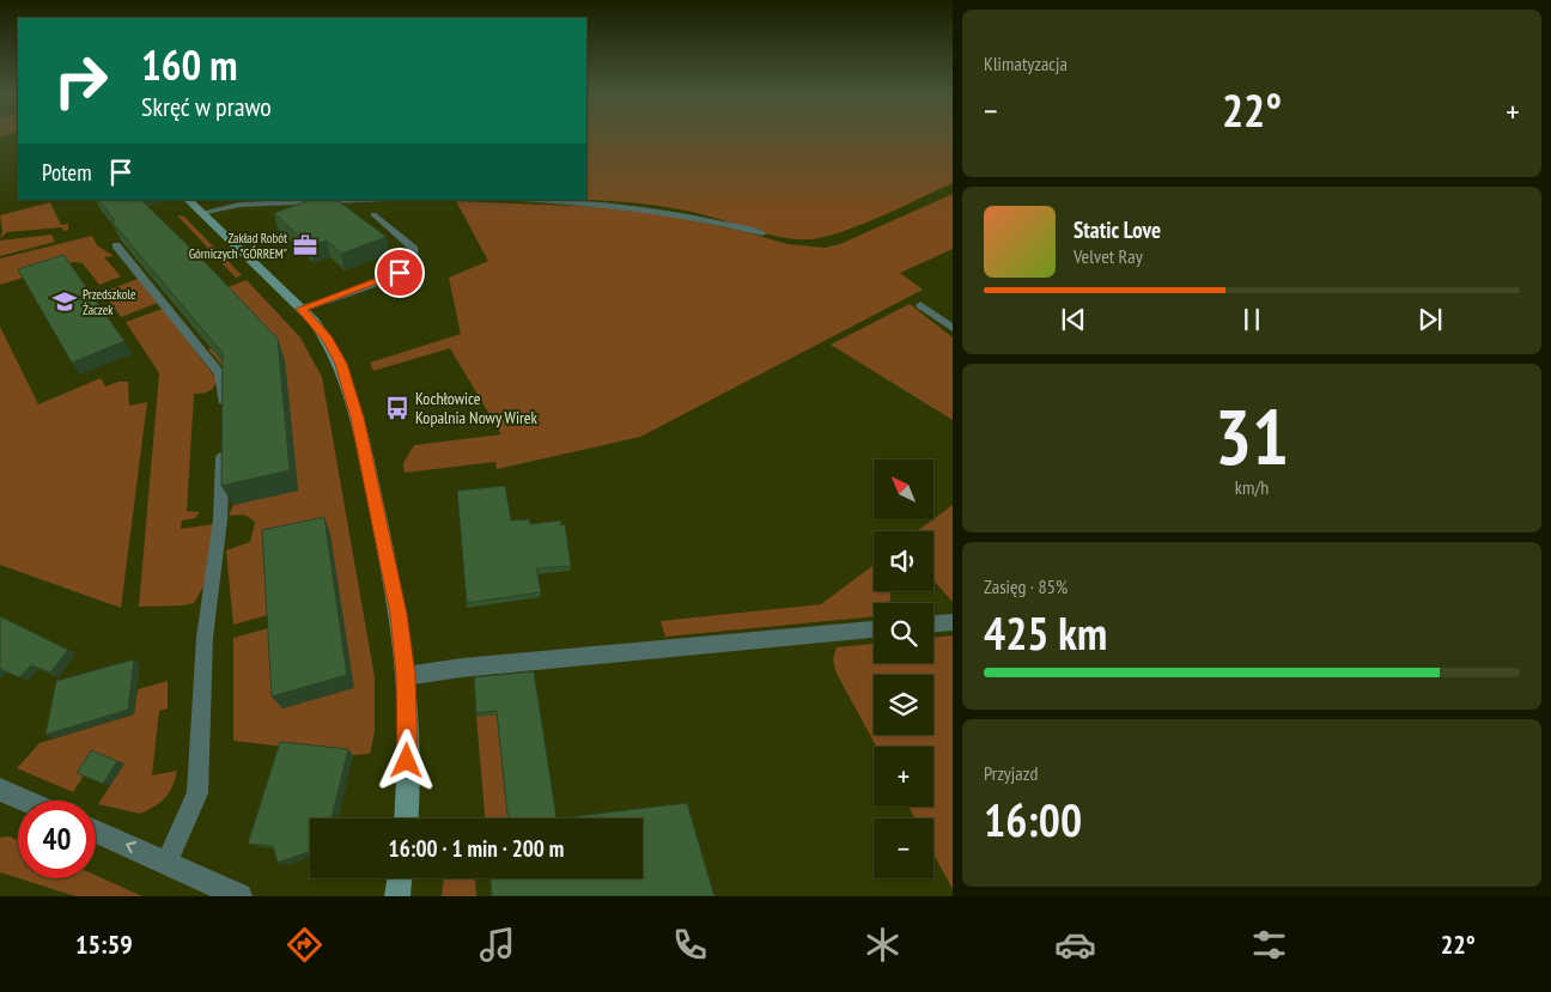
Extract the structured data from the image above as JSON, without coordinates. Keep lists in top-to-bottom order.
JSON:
{
  "places": {
    "office": ["Zakład Robót Górniczych \"GÓRREM\""],
    "school or university": ["Przedszkole Żaczek"],
    "bus stop": ["Kochłowice Kopalnia Nowy Wirek"]
  },
  "north": "top left",
  "page": {
    "tile": [
      "Klimatyzacja",
      ["31", "km/h"],
      ["Zasięg · 85%", "425 km"],
      ["Przyjazd", "16:00"]
    ],
    "turn": ["160 m", "Skręć w prawo"],
    "heat": ["−", "22°", "+"],
    "then": "Potem",
    "song": ["Static Love", "Velvet Ray"],
    "map_buttons": ["+", "−"],
    "limit": "40",
    "trip": "16:00 · 1 min · 200 m",
    "tabs": ["15:59", "22°"]
  }
}
